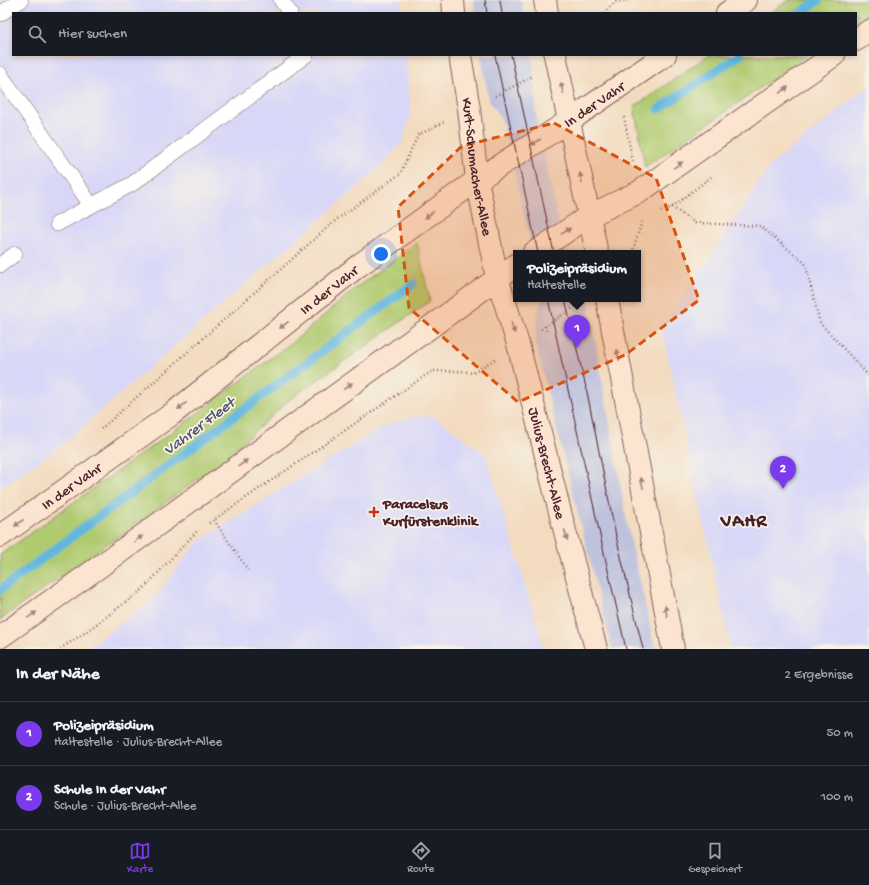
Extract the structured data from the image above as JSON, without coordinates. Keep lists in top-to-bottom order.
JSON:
{
  "streets": {
    "main road": ["In der Vahr", "Kurt-Schumacher-Allee", "Julius-Brecht-Allee"]
  },
  "crossings": [
    ["In der Vahr", "Kurt-Schumacher-Allee"],
    ["Kurt-Schumacher-Allee", "Julius-Brecht-Allee"]
  ],
  "districts": ["VAHR"],
  "water": ["Vahrer Fleet"],
  "places": {
    "health": ["Paracelsus Kurfürstenklinik"]
  },
  "page": {
    "search": "Hier suchen",
    "popup": ["Polizeipräsidium", "Haltestelle"],
    "pins": ["1", "2"],
    "heading": ["In der Nähe", "2 Ergebnisse"],
    "list": [
      {
        "mark": "1",
        "name": "Polizeipräsidium",
        "note": "Haltestelle · Julius-Brecht-Allee",
        "value": "50 m"
      },
      {
        "mark": "2",
        "name": "Schule In der Vahr",
        "note": "Schule · Julius-Brecht-Allee",
        "value": "100 m"
      }
    ],
    "nav": ["Karte", "Route", "Gespeichert"]
  }
}
